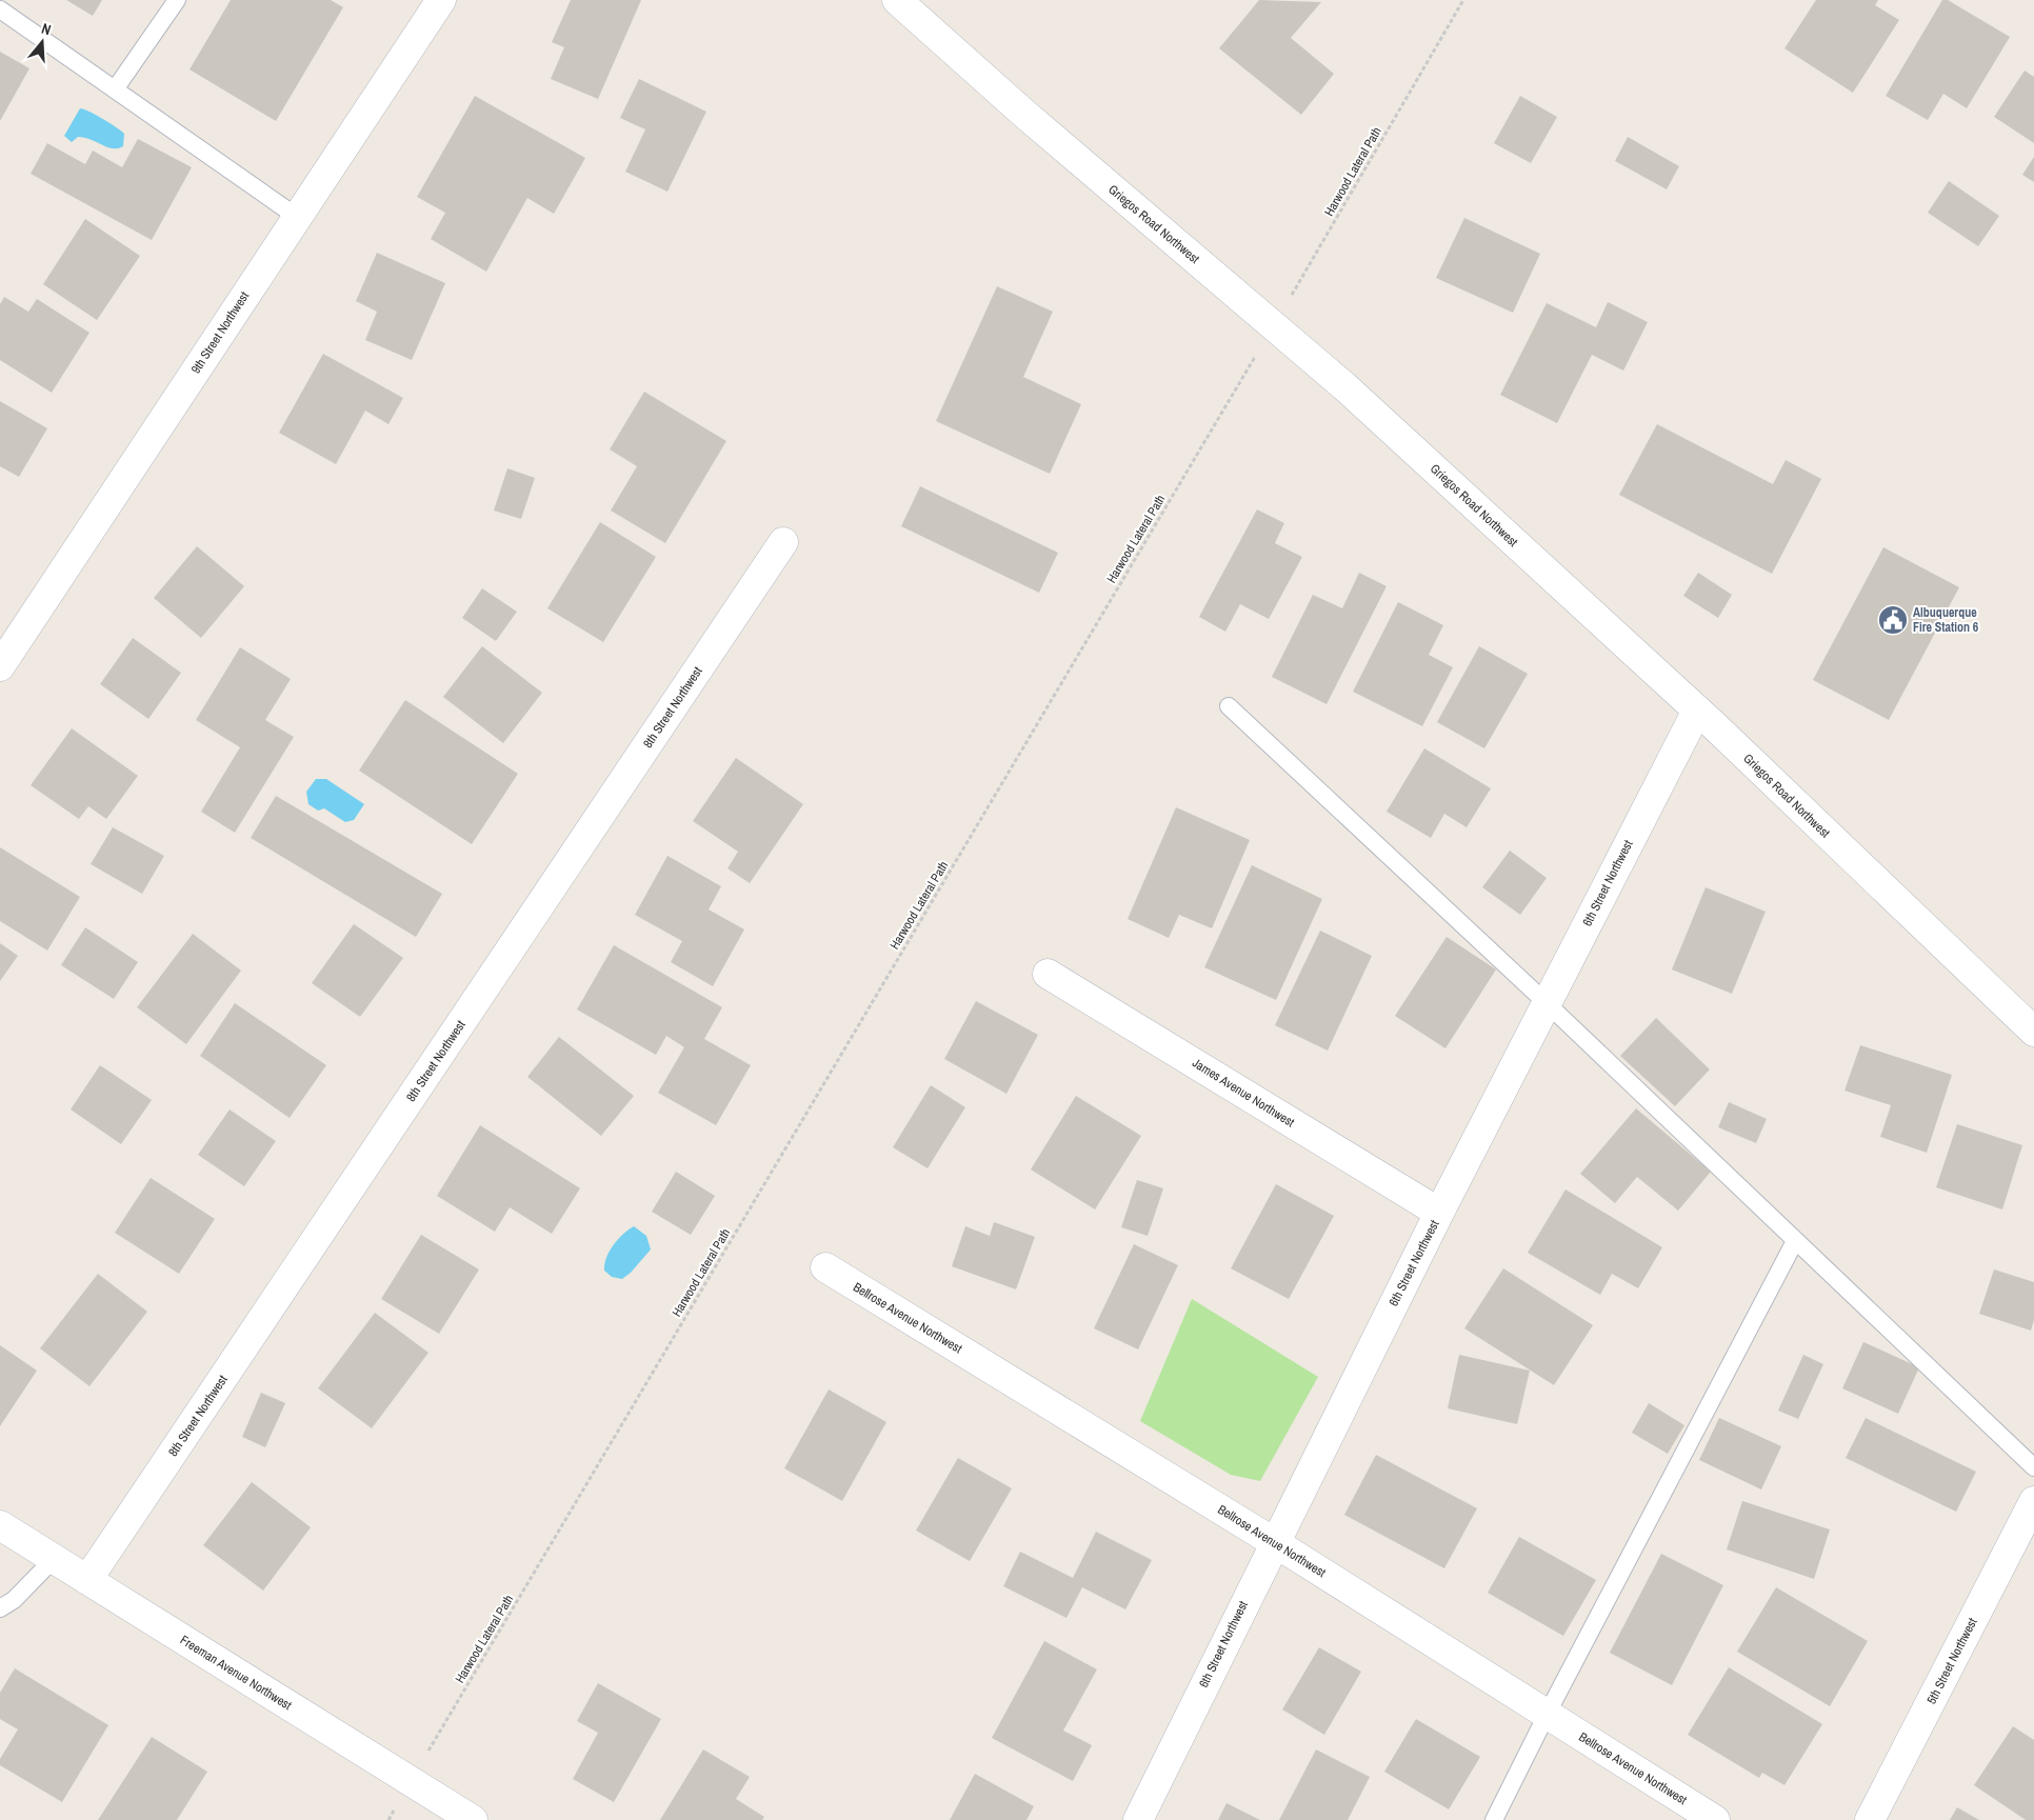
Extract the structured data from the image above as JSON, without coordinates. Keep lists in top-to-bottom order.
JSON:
{
  "streets": {
    "street": [
      "Griegos Road Northwest",
      "9th Street Northwest",
      "8th Street Northwest",
      "6th Street Northwest",
      "James Avenue Northwest",
      "Bellrose Avenue Northwest",
      "5th Street Northwest",
      "Freeman Avenue Northwest"
    ],
    "path": ["Harwood Lateral Path"]
  },
  "crossings": [
    ["Harwood Lateral Path", "Griegos Road Northwest"],
    ["Harwood Lateral Path", "Freeman Avenue Northwest"],
    ["Griegos Road Northwest", "6th Street Northwest"],
    ["8th Street Northwest", "Freeman Avenue Northwest"],
    ["6th Street Northwest", "James Avenue Northwest"],
    ["6th Street Northwest", "Bellrose Avenue Northwest"]
  ],
  "places": {
    "public building": ["Albuquerque Fire Station 6"]
  },
  "north": "top"
}
